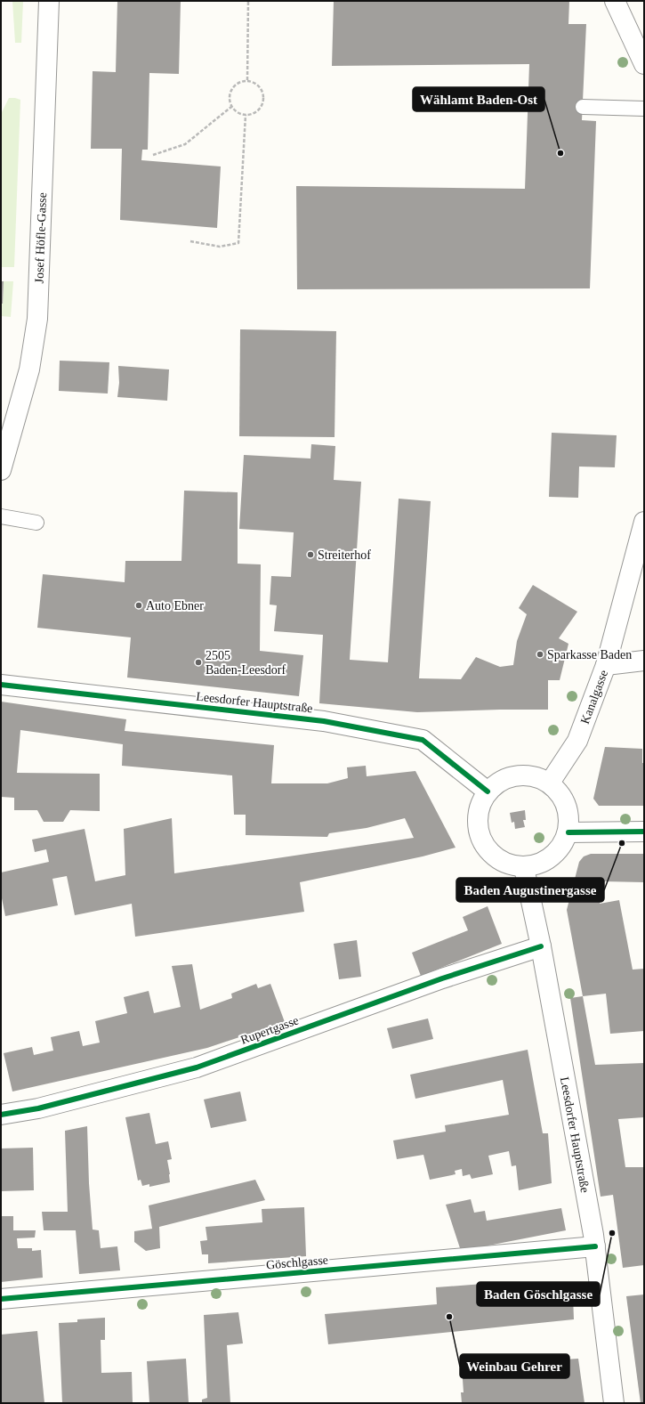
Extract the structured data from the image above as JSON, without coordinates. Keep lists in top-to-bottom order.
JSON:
{
  "streets": {
    "street": [
      "Josef Höfle-Gasse",
      "Kanalgasse",
      "Leesdorfer Hauptstraße",
      "Rupertgasse",
      "Göschlgasse"
    ]
  },
  "crossings": [
    ["Kanalgasse", "Leesdorfer Hauptstraße"],
    ["Leesdorfer Hauptstraße", "Rupertgasse"],
    ["Leesdorfer Hauptstraße", "Göschlgasse"]
  ],
  "places": [
    "Wählamt Baden-Ost",
    "Streiterhof",
    "Auto Ebner",
    "Sparkasse Baden",
    "2505 Baden-Leesdorf",
    "Baden Augustinergasse",
    "Baden Göschlgasse",
    "Weinbau Gehrer"
  ]
}
